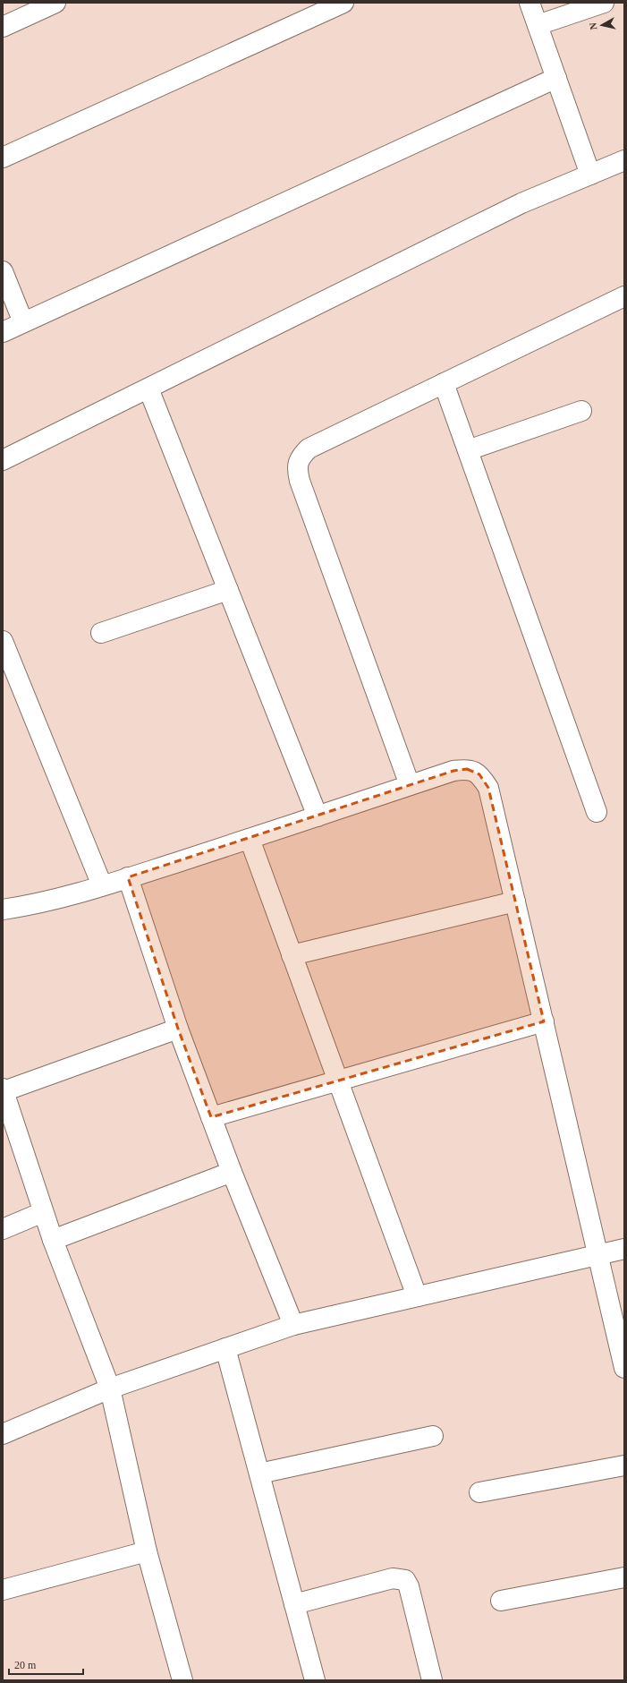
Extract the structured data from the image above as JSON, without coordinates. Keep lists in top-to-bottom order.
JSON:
{
  "scale_bar": "20 m",
  "north": "left"
}
